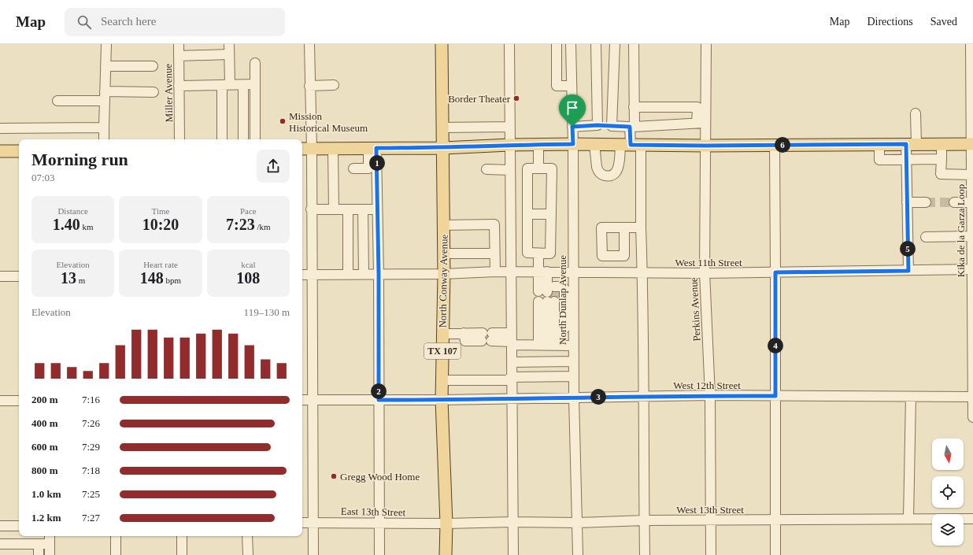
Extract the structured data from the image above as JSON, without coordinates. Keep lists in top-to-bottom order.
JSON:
{
  "streets": {
    "main road": ["North Conway Avenue", "TX 107"],
    "street": [
      "Miller Avenue",
      "Kika de la Garza Loop",
      "West 11th Street",
      "North Dunlap Avenue",
      "Perkins Avenue",
      "West 12th Street",
      "West 13th Street",
      "East 13th Street"
    ]
  },
  "crossings": [
    ["Kika de la Garza Loop", "West 11th Street"],
    ["Kika de la Garza Loop", "West 12th Street"],
    ["West 11th Street", "North Conway Avenue"],
    ["West 11th Street", "North Dunlap Avenue"],
    ["West 11th Street", "Perkins Avenue"],
    ["North Conway Avenue", "West 12th Street"],
    ["North Conway Avenue", "West 13th Street"],
    ["North Conway Avenue", "East 13th Street"],
    ["North Dunlap Avenue", "West 12th Street"],
    ["North Dunlap Avenue", "West 13th Street"],
    ["Perkins Avenue", "West 12th Street"],
    ["Perkins Avenue", "West 13th Street"],
    ["West 13th Street", "East 13th Street"]
  ],
  "places": ["Border Theater", "Mission Historical Museum", "Gregg Wood Home"],
  "north": "bottom",
  "page": {
    "header": "Map",
    "search": "Search here",
    "nav": ["Map", "Directions", "Saved"],
    "pins": [
      "6",
      "1",
      "5",
      "4",
      "2",
      "3"
    ],
    "heading": ["Morning run", "07:03"],
    "stats": [
      ["Distance", "1.40 km"],
      ["Time", "10:20"],
      ["Pace", "7:23 /km"],
      ["Elevation", "13 m"],
      ["Heart rate", "148 bpm"],
      ["kcal", "108"]
    ],
    "chart": ["Elevation", "119–130 m"],
    "list": [
      {
        "name": "200 m",
        "note": "7:16"
      },
      {
        "name": "400 m",
        "note": "7:26"
      },
      {
        "name": "600 m",
        "note": "7:29"
      },
      {
        "name": "800 m",
        "note": "7:18"
      },
      {
        "name": "1.0 km",
        "note": "7:25"
      },
      {
        "name": "1.2 km",
        "note": "7:27"
      }
    ]
  }
}
